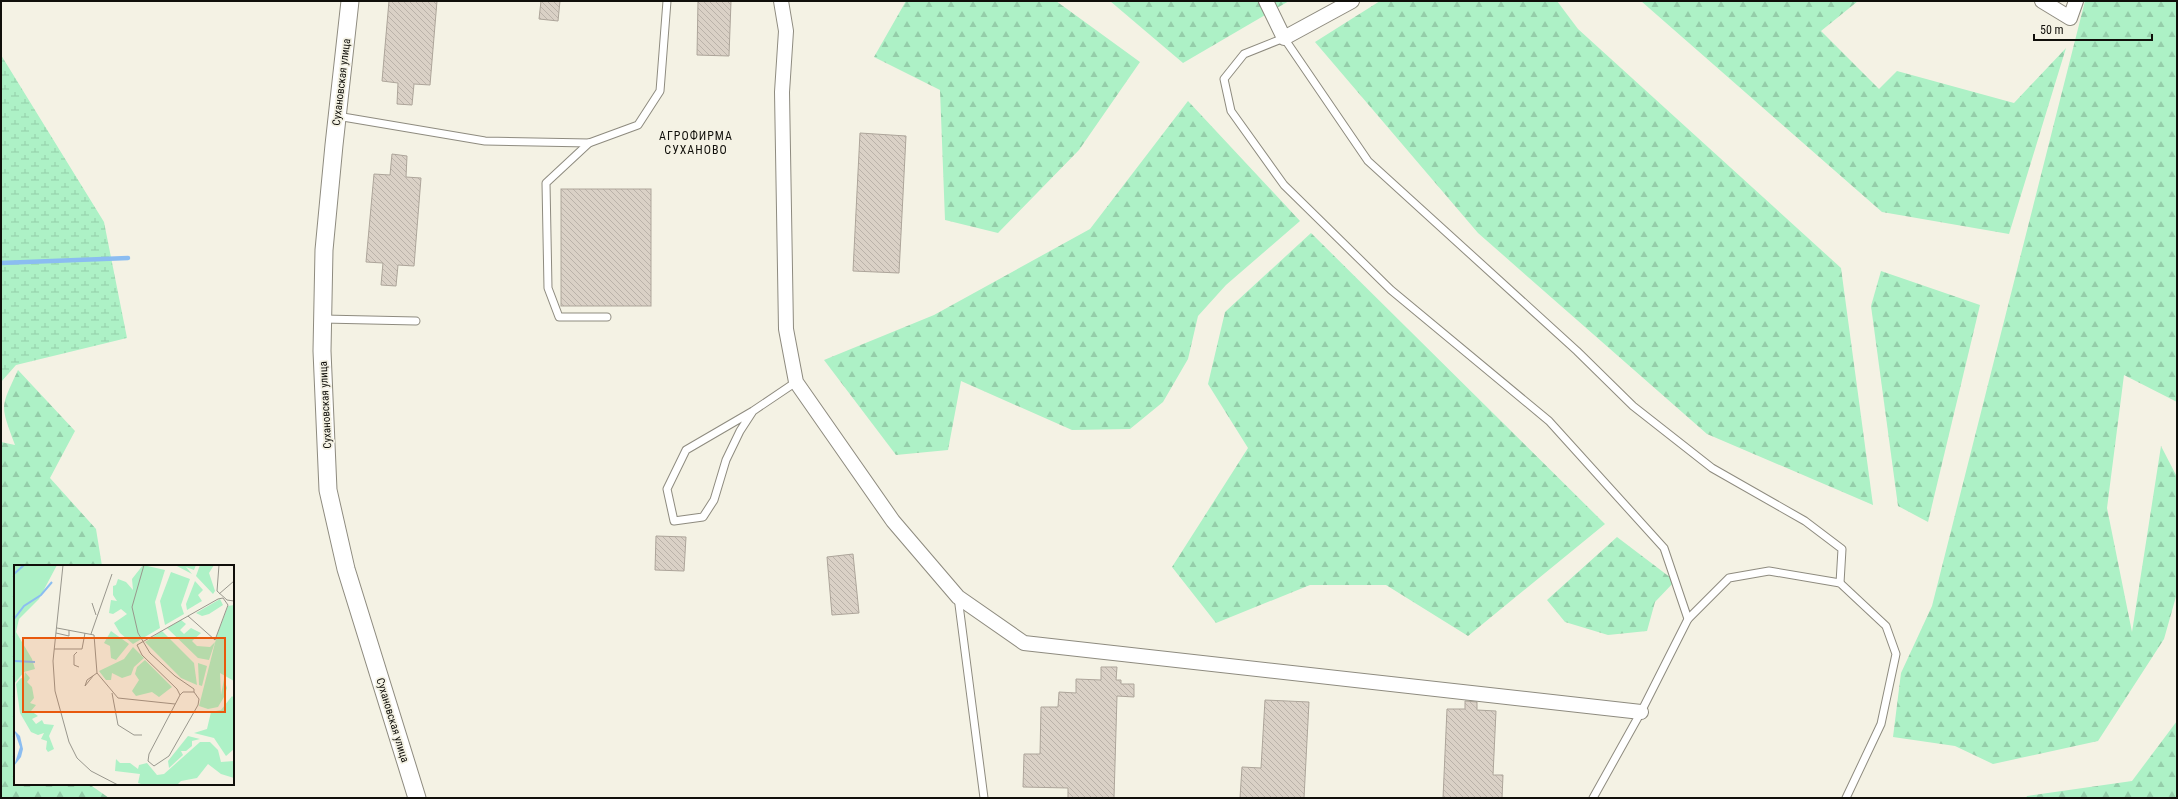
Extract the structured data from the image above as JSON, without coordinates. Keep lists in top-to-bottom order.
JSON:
{
  "streets": {
    "street": ["Сухановская улица"]
  },
  "districts": ["АГРОФИРМА СУХАНОВО"],
  "scale_bar": "50 m"
}
